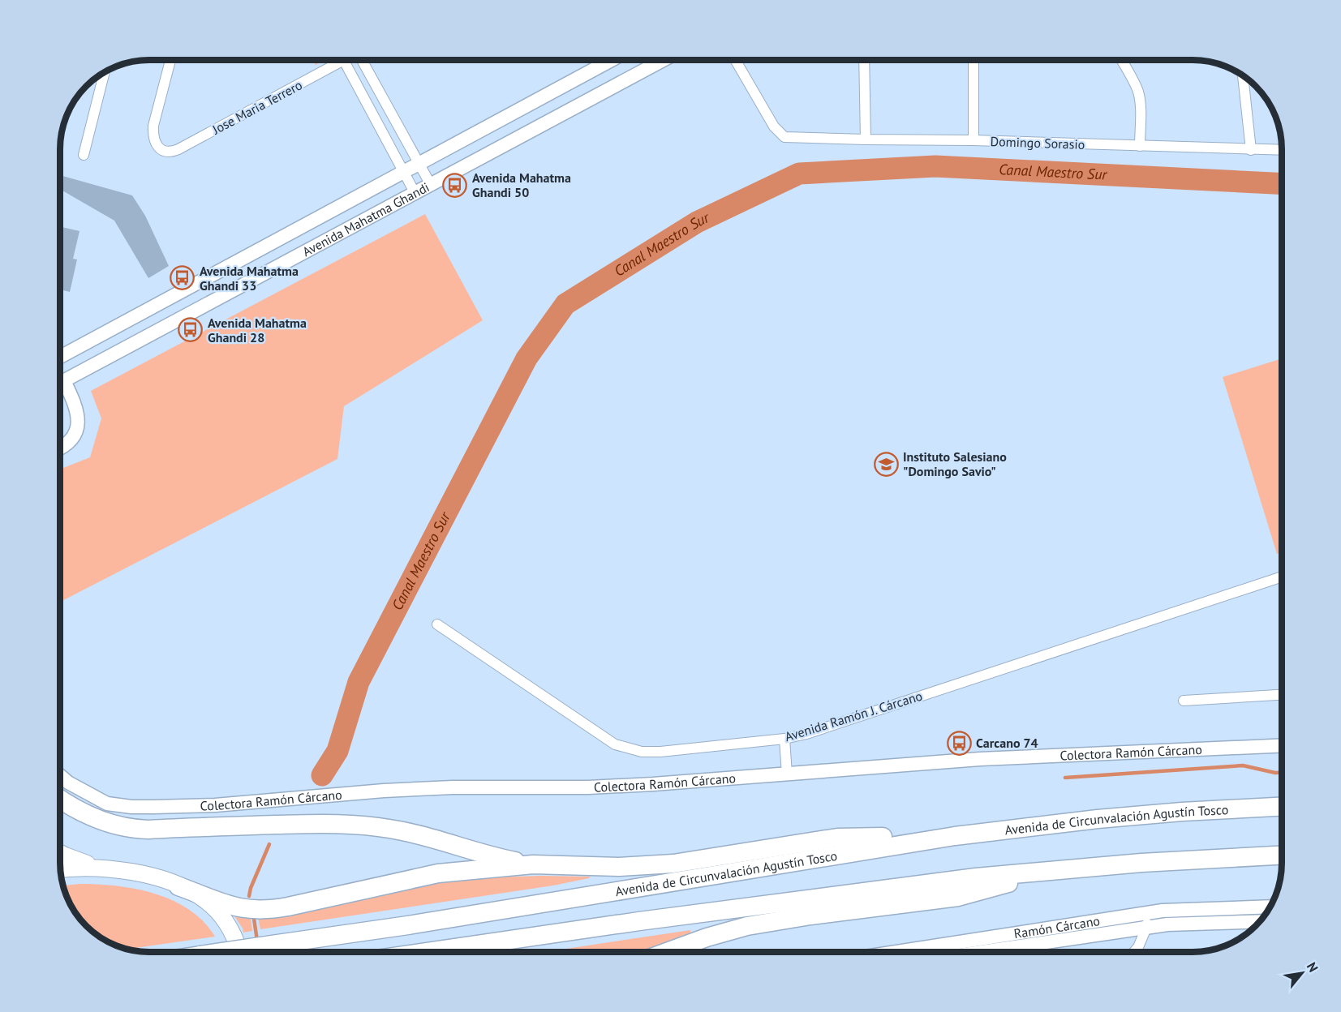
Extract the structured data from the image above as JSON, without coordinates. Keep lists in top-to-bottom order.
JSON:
{
  "streets": {
    "highway": ["Avenida de Circunvalación Agustín Tosco"],
    "main road": ["Avenida Mahatma Ghandi", "Colectora Ramón Cárcano", "Ramón Cárcano"],
    "street": ["Jose Maria Terrero", "Domingo Sorasio", "Avenida Ramón J. Cárcano"]
  },
  "water": ["Canal Maestro Sur"],
  "places": {
    "bus stop": [
      "Avenida Mahatma Ghandi 50",
      "Avenida Mahatma Ghandi 33",
      "Avenida Mahatma Ghandi 28",
      "Carcano 74"
    ],
    "school or university": ["Instituto Salesiano \"Domingo Savio\""]
  },
  "north": "top right"
}
